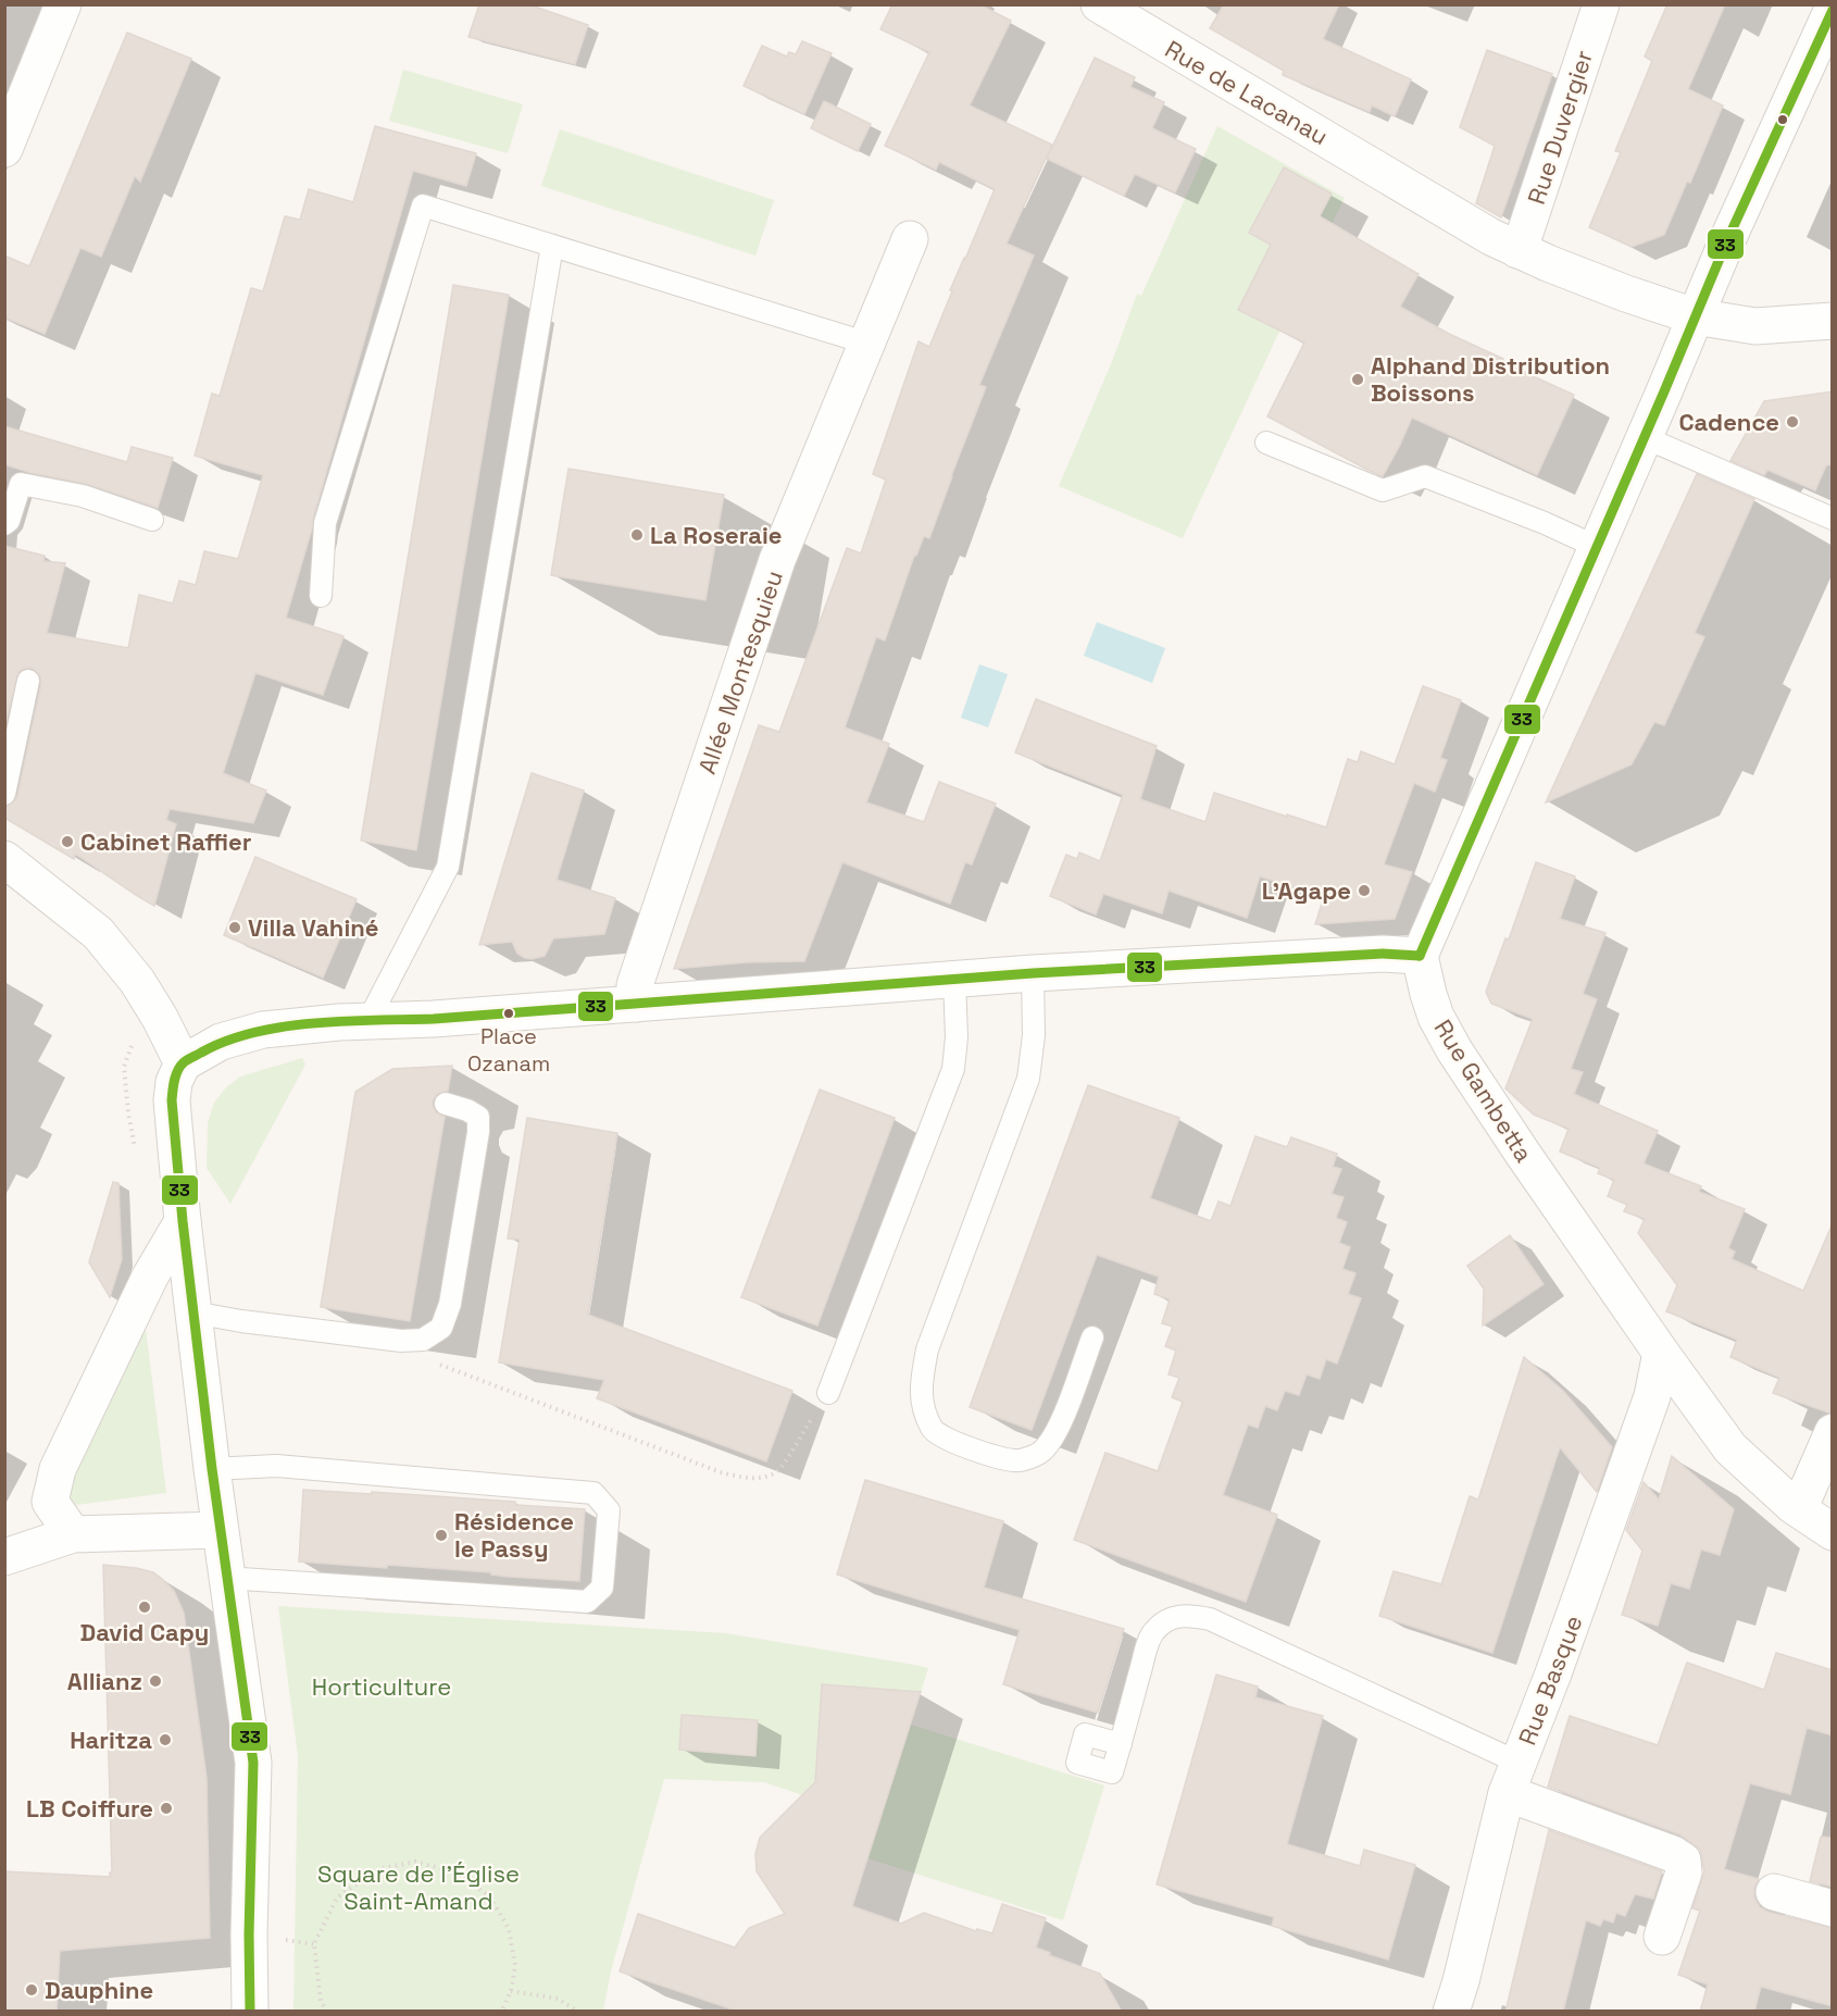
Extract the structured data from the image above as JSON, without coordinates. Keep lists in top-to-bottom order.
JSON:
{
  "streets": {
    "street": [
      "Rue de Lacanau",
      "Rue Duvergier",
      "Allée Montesquieu",
      "Rue Gambetta",
      "Rue Basque"
    ]
  },
  "crossings": [
    ["Rue de Lacanau", "Rue Duvergier"],
    ["Rue Gambetta", "Rue Basque"]
  ],
  "parks": ["Horticulture", "Square de l'Église Saint-Amand"],
  "places": [
    "Alphand Distribution Boissons",
    "Cadence",
    "La Roseraie",
    "Cabinet Raffier",
    "L'Agape",
    "Villa Vahiné",
    "Place Ozanam",
    "Résidence le Passy",
    "David Capy",
    "Allianz",
    "Haritza",
    "LB Coiffure",
    "Dauphine"
  ],
  "lines": ["transit line 33"]
}
